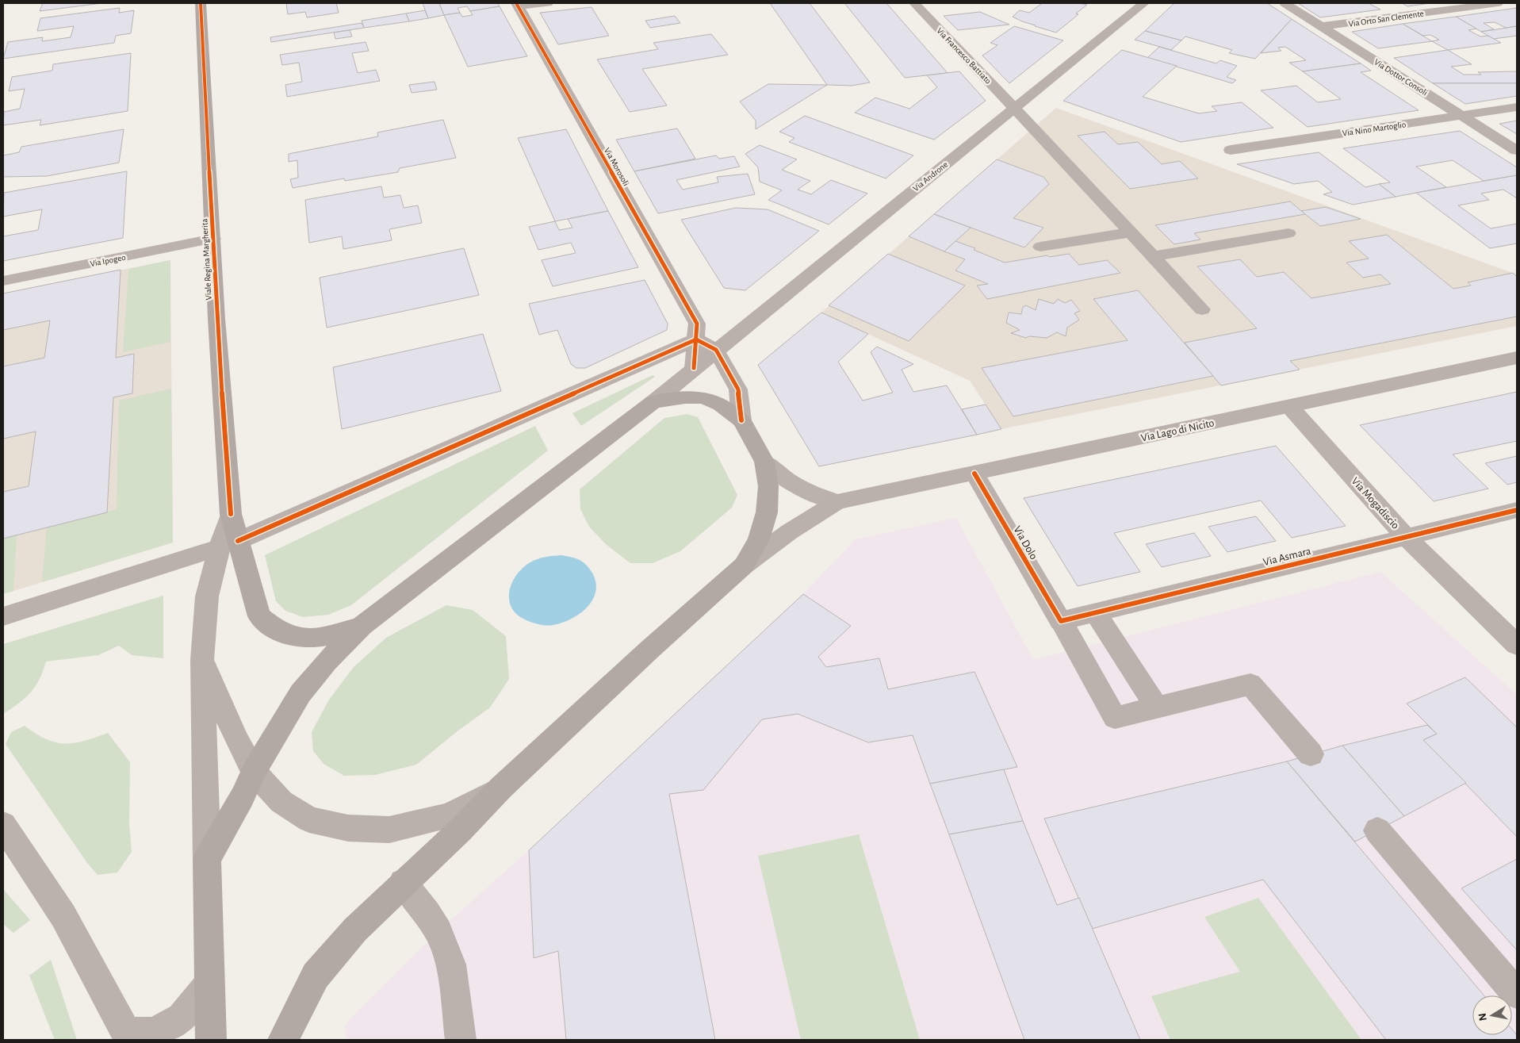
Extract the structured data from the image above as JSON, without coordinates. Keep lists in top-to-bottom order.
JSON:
{
  "streets": {
    "main road": ["Via Androne", "Viale Regina Margherita", "Via Lago di Nicito"],
    "street": [
      "Via Orto San Clemente",
      "Via Francesco Battiato",
      "Via Dottor Consoli",
      "Via Nino Martoglio",
      "Via Morosoli",
      "Via Ipogeo",
      "Via Mogadiscio",
      "Via Dolo",
      "Via Asmara"
    ]
  },
  "crossings": [
    ["Via Orto San Clemente", "Via Dottor Consoli"],
    ["Via Francesco Battiato", "Via Androne"],
    ["Via Dottor Consoli", "Via Nino Martoglio"],
    ["Via Morosoli", "Via Androne"],
    ["Viale Regina Margherita", "Via Ipogeo"],
    ["Via Lago di Nicito", "Via Mogadiscio"],
    ["Via Lago di Nicito", "Via Dolo"],
    ["Via Mogadiscio", "Via Asmara"],
    ["Via Dolo", "Via Asmara"]
  ],
  "north": "left"
}
